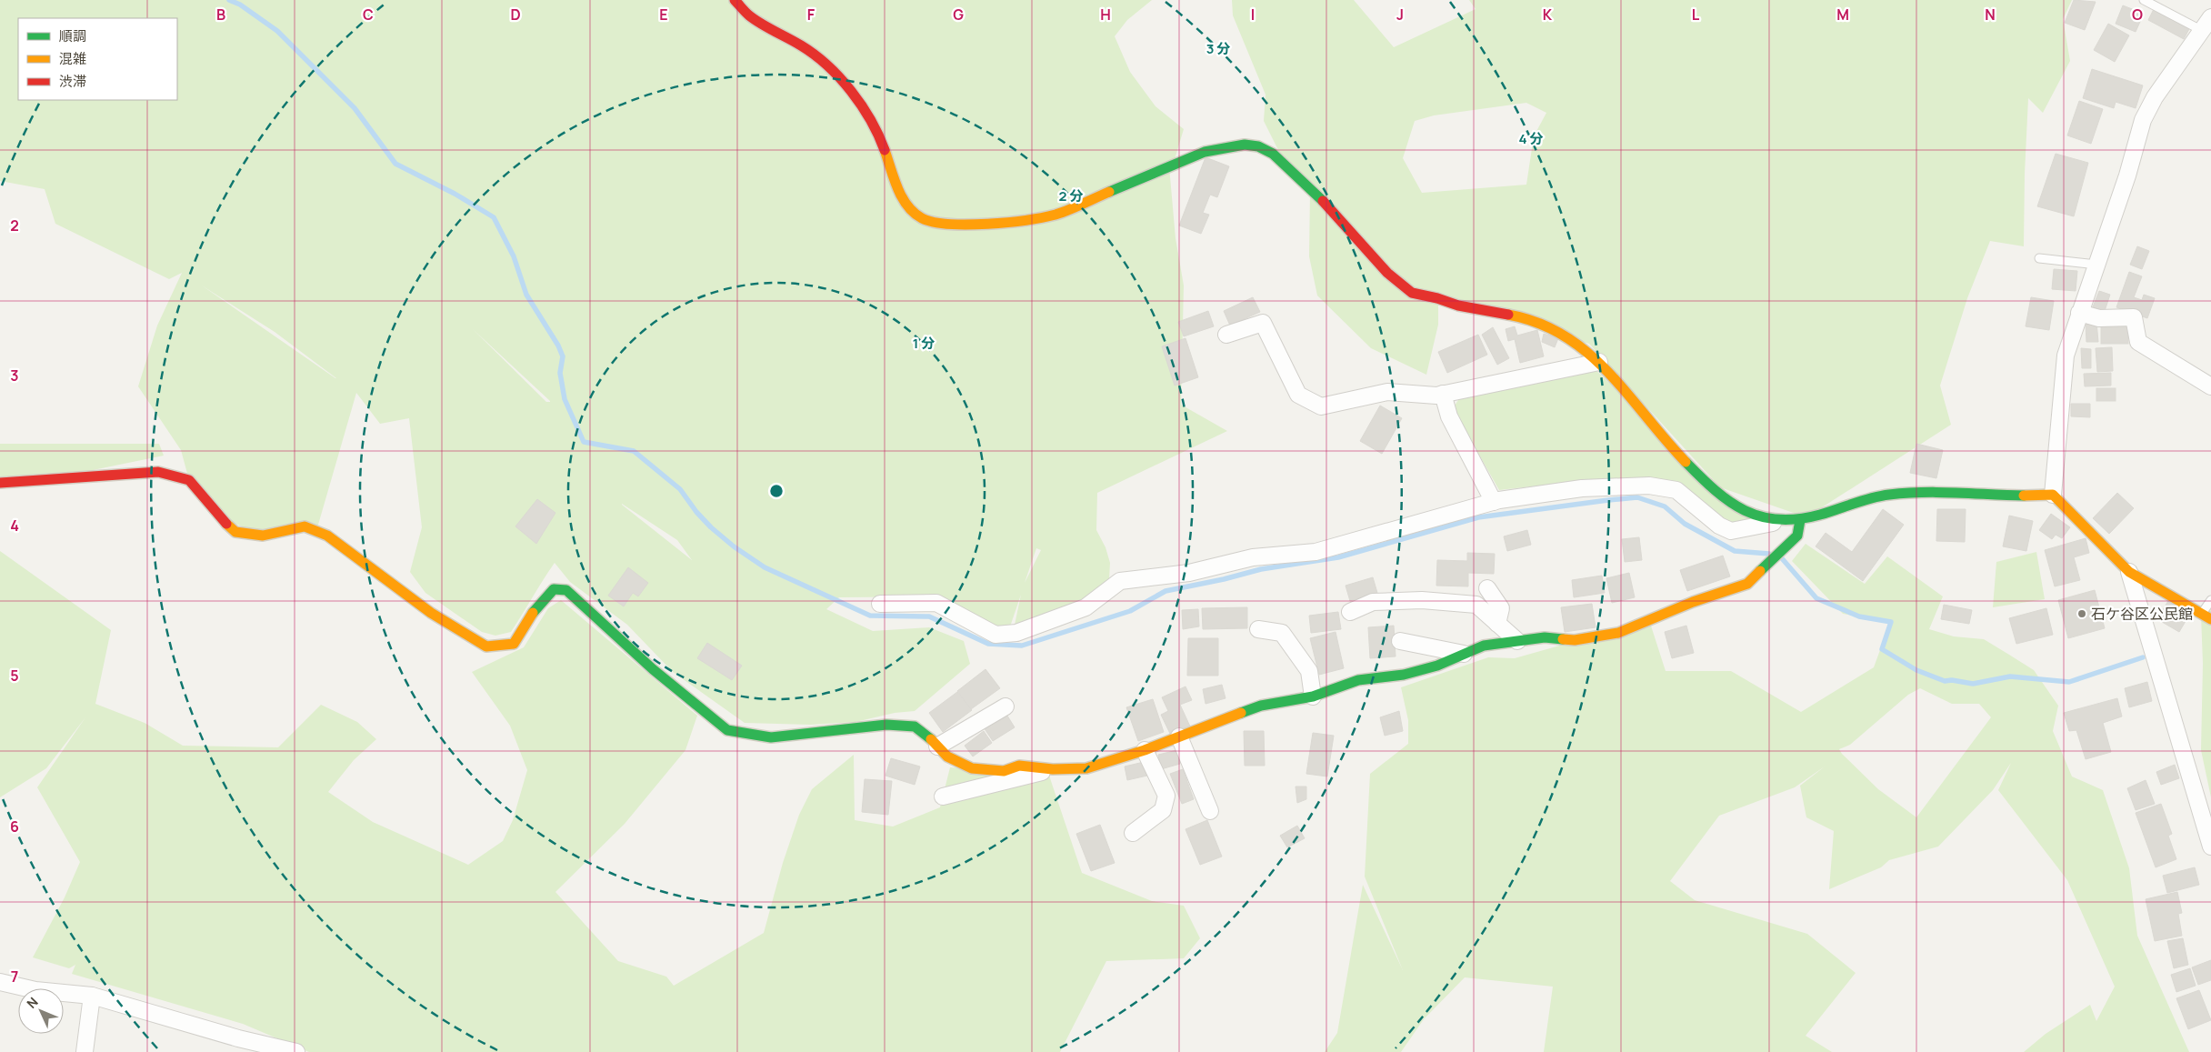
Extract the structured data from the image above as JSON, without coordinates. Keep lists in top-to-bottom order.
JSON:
{
  "places": ["石ケ谷区公民館"],
  "legend": ["順調", "混雑", "渋滞"],
  "north": "top left",
  "grid": {
    "columns": [
      "B",
      "C",
      "D",
      "E",
      "F",
      "G",
      "H",
      "I",
      "J",
      "K",
      "L",
      "M",
      "N",
      "O"
    ],
    "rows": [
      "2",
      "3",
      "4",
      "5",
      "6",
      "7"
    ]
  },
  "rings": [
    "3 分",
    "4 分",
    "2 分",
    "1 分"
  ]
}
